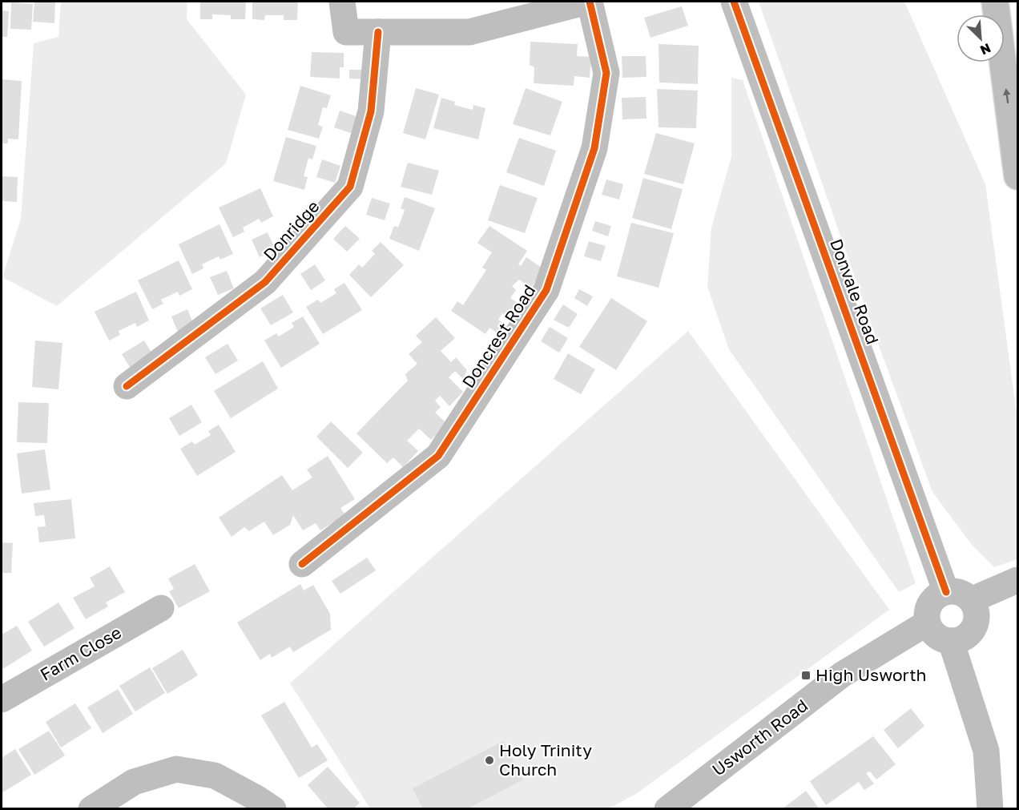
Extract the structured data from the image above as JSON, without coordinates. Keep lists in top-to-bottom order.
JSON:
{
  "streets": {
    "main road": [
      "Donridge",
      "Donvale Road",
      "Doncrest Road",
      "Farm Close",
      "Usworth Road"
    ]
  },
  "crossings": [
    ["Donvale Road", "Usworth Road"]
  ],
  "places": {
    "transit": ["High Usworth"],
    "other": ["Holy Trinity Church"]
  },
  "north": "bottom right"
}
